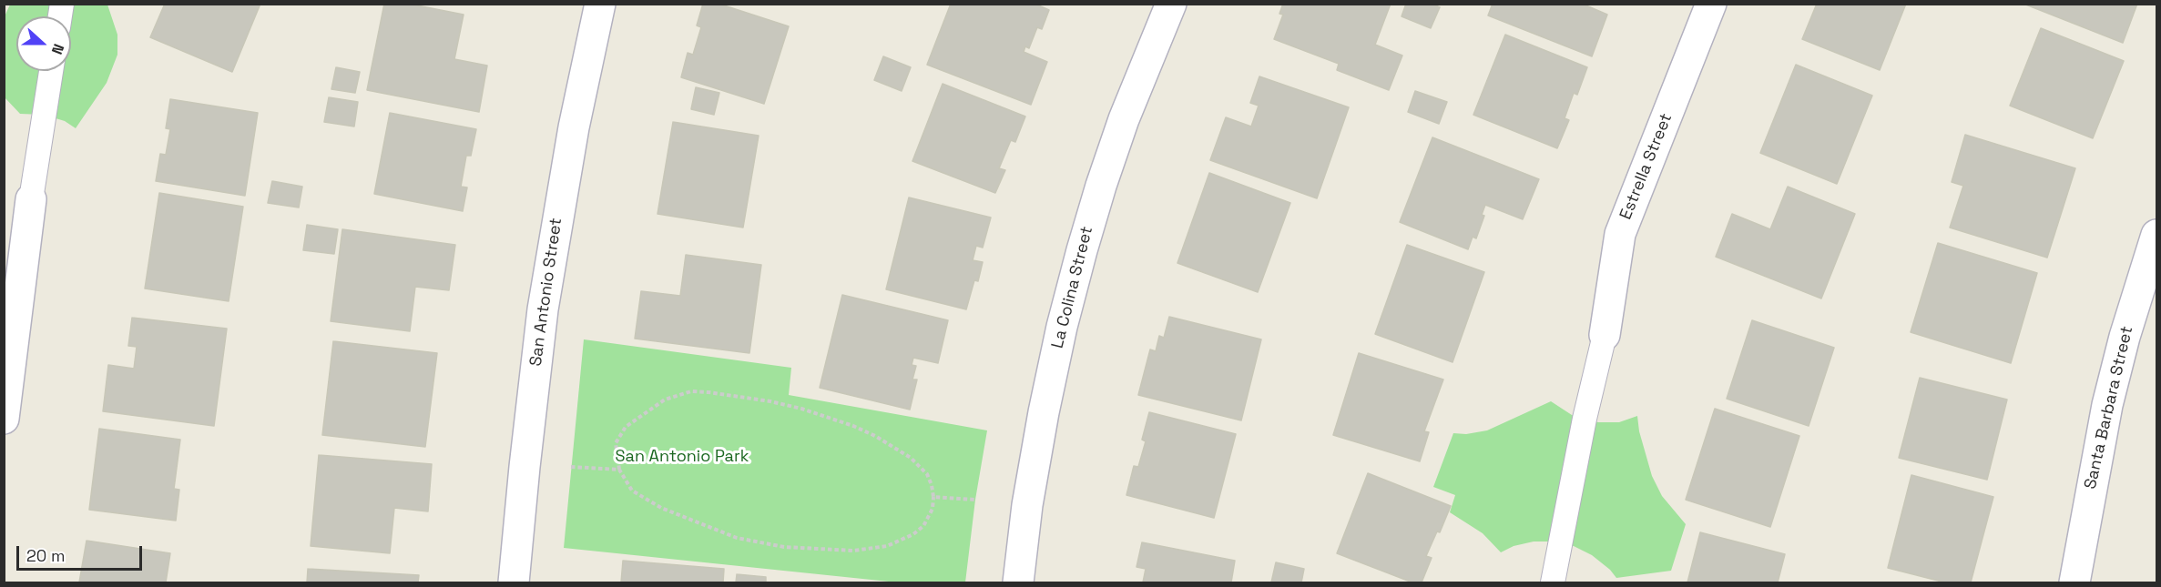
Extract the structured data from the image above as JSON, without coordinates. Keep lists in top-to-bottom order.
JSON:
{
  "streets": {
    "street": [
      "Estrella Street",
      "La Colina Street",
      "San Antonio Street",
      "Santa Barbara Street"
    ]
  },
  "parks": ["San Antonio Park"],
  "scale_bar": "20 m",
  "north": "right"
}
